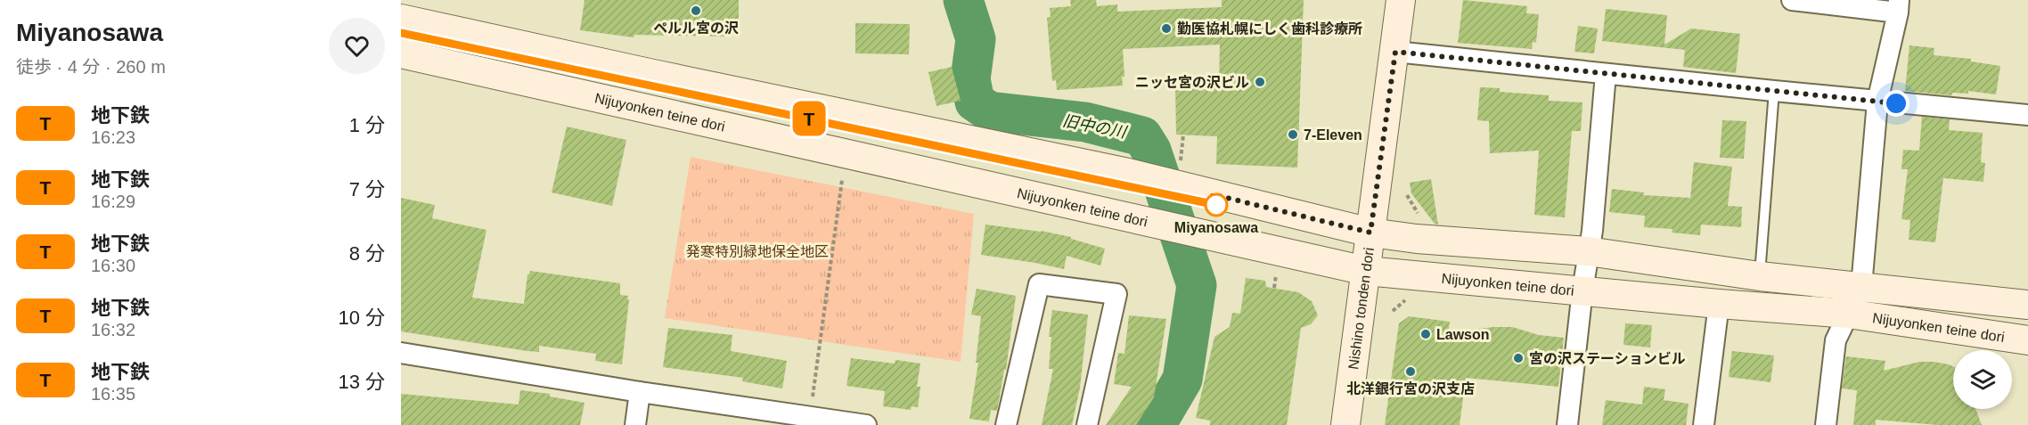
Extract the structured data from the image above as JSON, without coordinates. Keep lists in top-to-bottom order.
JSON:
{
  "streets": {
    "street": ["Nijuyonken teine dori", "Nishino tonden dori"]
  },
  "crossings": [
    ["Nijuyonken teine dori", "Nishino tonden dori"]
  ],
  "water": ["旧中の川"],
  "parks": ["発寒特別緑地保全地区"],
  "places": [
    "ペルル宮の沢",
    "勤医協札幌にしく歯科診療所",
    "ニッセ宮の沢ビル",
    "7-Eleven",
    "Miyanosawa",
    "Lawson",
    "宮の沢ステーションビル",
    "北洋銀行宮の沢支店"
  ],
  "lines": ["metro line T"],
  "page": {
    "heading": ["Miyanosawa", "徒歩 · 4 分 · 260 m"],
    "on_map": "T",
    "list": [
      {
        "mark": "T",
        "name": "地下鉄",
        "note": "16:23",
        "value": "1 分"
      },
      {
        "mark": "T",
        "name": "地下鉄",
        "note": "16:29",
        "value": "7 分"
      },
      {
        "mark": "T",
        "name": "地下鉄",
        "note": "16:30",
        "value": "8 分"
      },
      {
        "mark": "T",
        "name": "地下鉄",
        "note": "16:32",
        "value": "10 分"
      },
      {
        "mark": "T",
        "name": "地下鉄",
        "note": "16:35",
        "value": "13 分"
      }
    ]
  }
}
